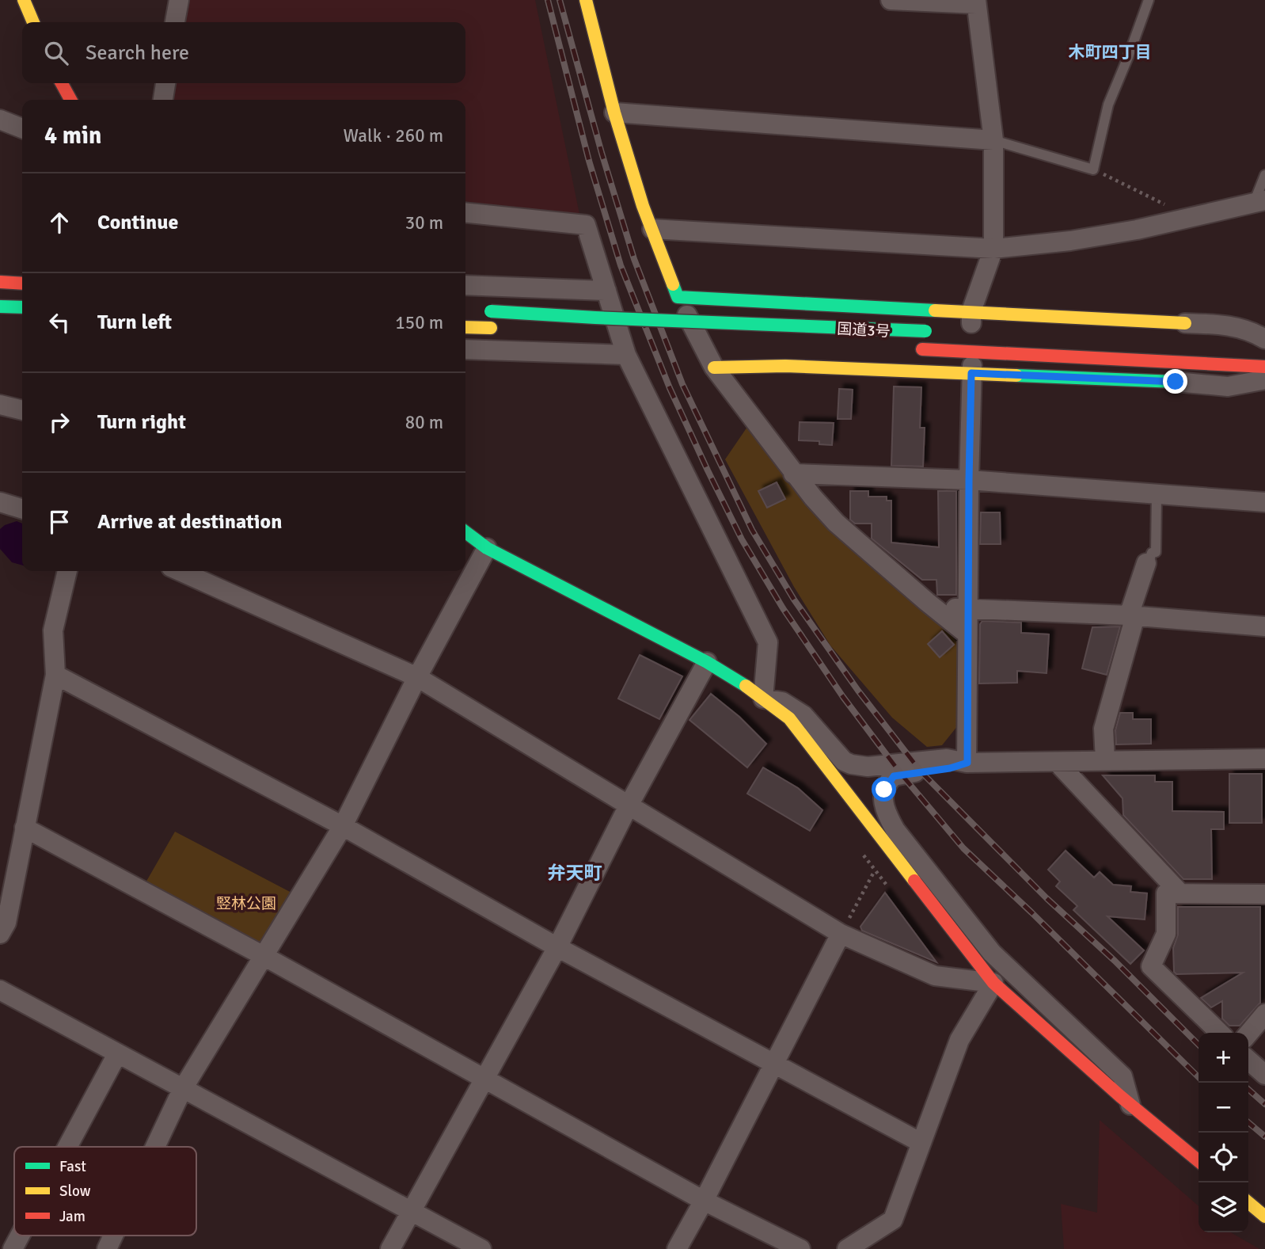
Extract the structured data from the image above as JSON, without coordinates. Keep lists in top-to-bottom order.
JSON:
{
  "streets": {
    "main road": ["国道3号"]
  },
  "districts": ["木町四丁目", "弁天町"],
  "parks": ["竪林公園"],
  "legend": ["Fast", "Slow", "Jam"],
  "page": {
    "search": "Search here",
    "heading": ["4 min", "Walk · 260 m"],
    "list": [
      ["Continue", "30 m"],
      ["Turn left", "150 m"],
      ["Turn right", "80 m"],
      "Arrive at destination"
    ],
    "map_buttons": ["+", "−"]
  }
}
